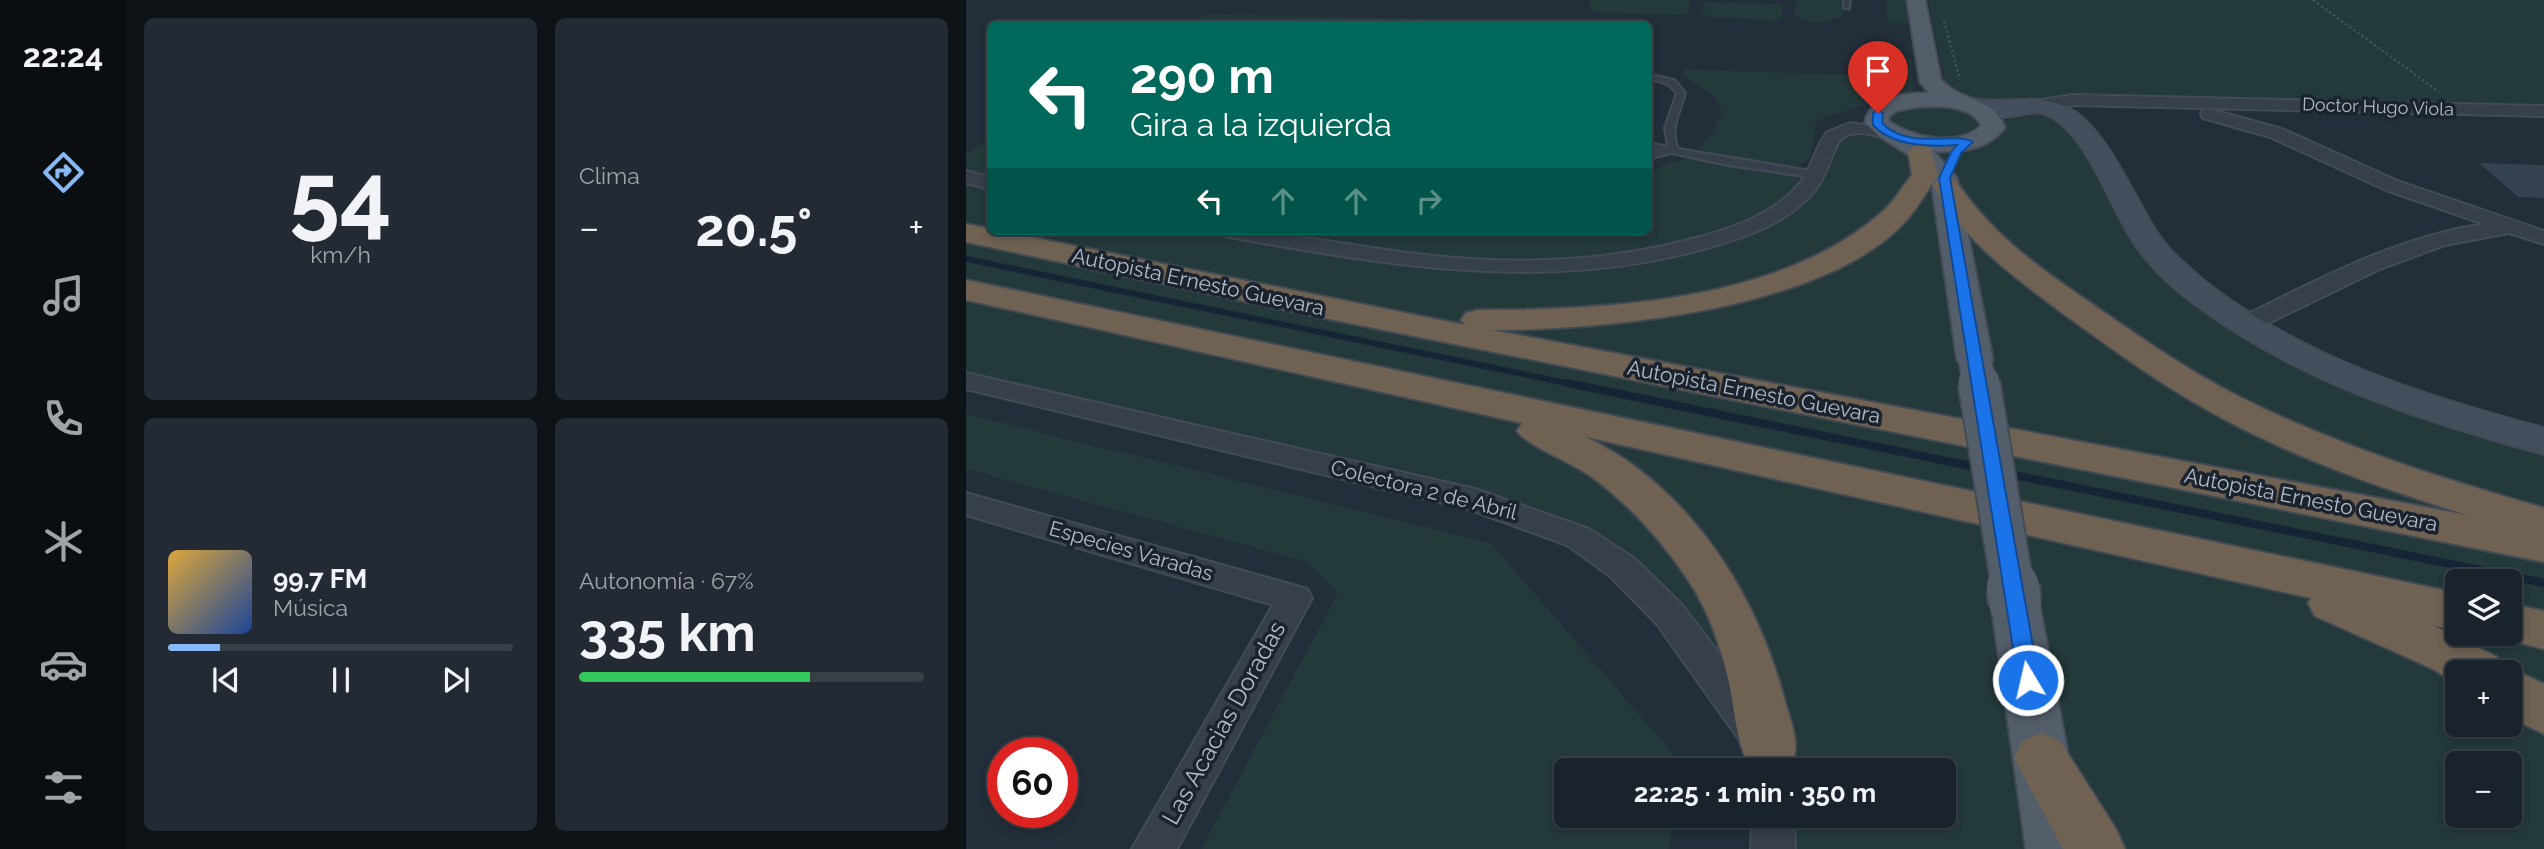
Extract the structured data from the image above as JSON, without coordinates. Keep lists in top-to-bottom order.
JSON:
{
  "streets": {
    "highway": ["Autopista Ernesto Guevara"],
    "main road": ["Doctor Hugo Viola"],
    "street": ["Colectora 2 de Abril", "Especies Varadas", "Las Acacias Doradas"]
  },
  "crossings": [
    ["Especies Varadas", "Las Acacias Doradas"]
  ],
  "page": {
    "tabs": "22:24",
    "tile": [
      ["54", "km/h"],
      "Clima",
      ["Autonomía · 67%", "335 km"]
    ],
    "turn": ["290 m", "Gira a la izquierda"],
    "heat": ["−", "20.5°", "+"],
    "song": ["99.7 FM", "Música"],
    "map_buttons": ["+", "−"],
    "limit": "60",
    "trip": "22:25 · 1 min · 350 m"
  }
}
